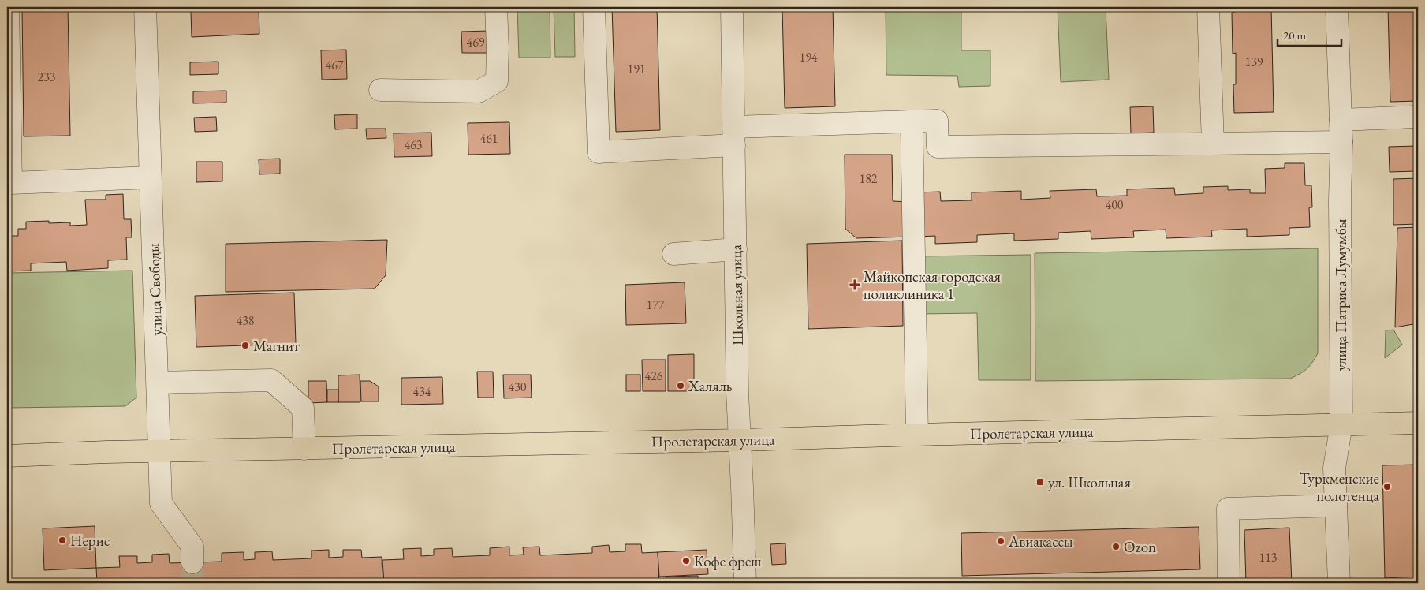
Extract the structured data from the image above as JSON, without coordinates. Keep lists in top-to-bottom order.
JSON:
{
  "streets": {
    "main road": ["Пролетарская улица"],
    "street": ["улица Свободы", "Школьная улица", "улица Патриса Лумумбы"]
  },
  "crossings": [
    ["улица Свободы", "Пролетарская улица"],
    ["Школьная улица", "Пролетарская улица"],
    ["улица Патриса Лумумбы", "Пролетарская улица"]
  ],
  "places": {
    "health": ["Майкопская городская поликлиника 1"],
    "other": [
      "Магнит",
      "Халяль",
      "Туркменские полотенца",
      "Нерис",
      "Авиакассы",
      "Ozon",
      "Кофе фреш"
    ],
    "transit": ["ул. Школьная"]
  },
  "house_numbers": [
    "469",
    "194",
    "139",
    "467",
    "191",
    "233",
    "461",
    "463",
    "182",
    "400",
    "177",
    "438",
    "426",
    "430",
    "434",
    "113"
  ],
  "scale_bar": "20 m"
}
